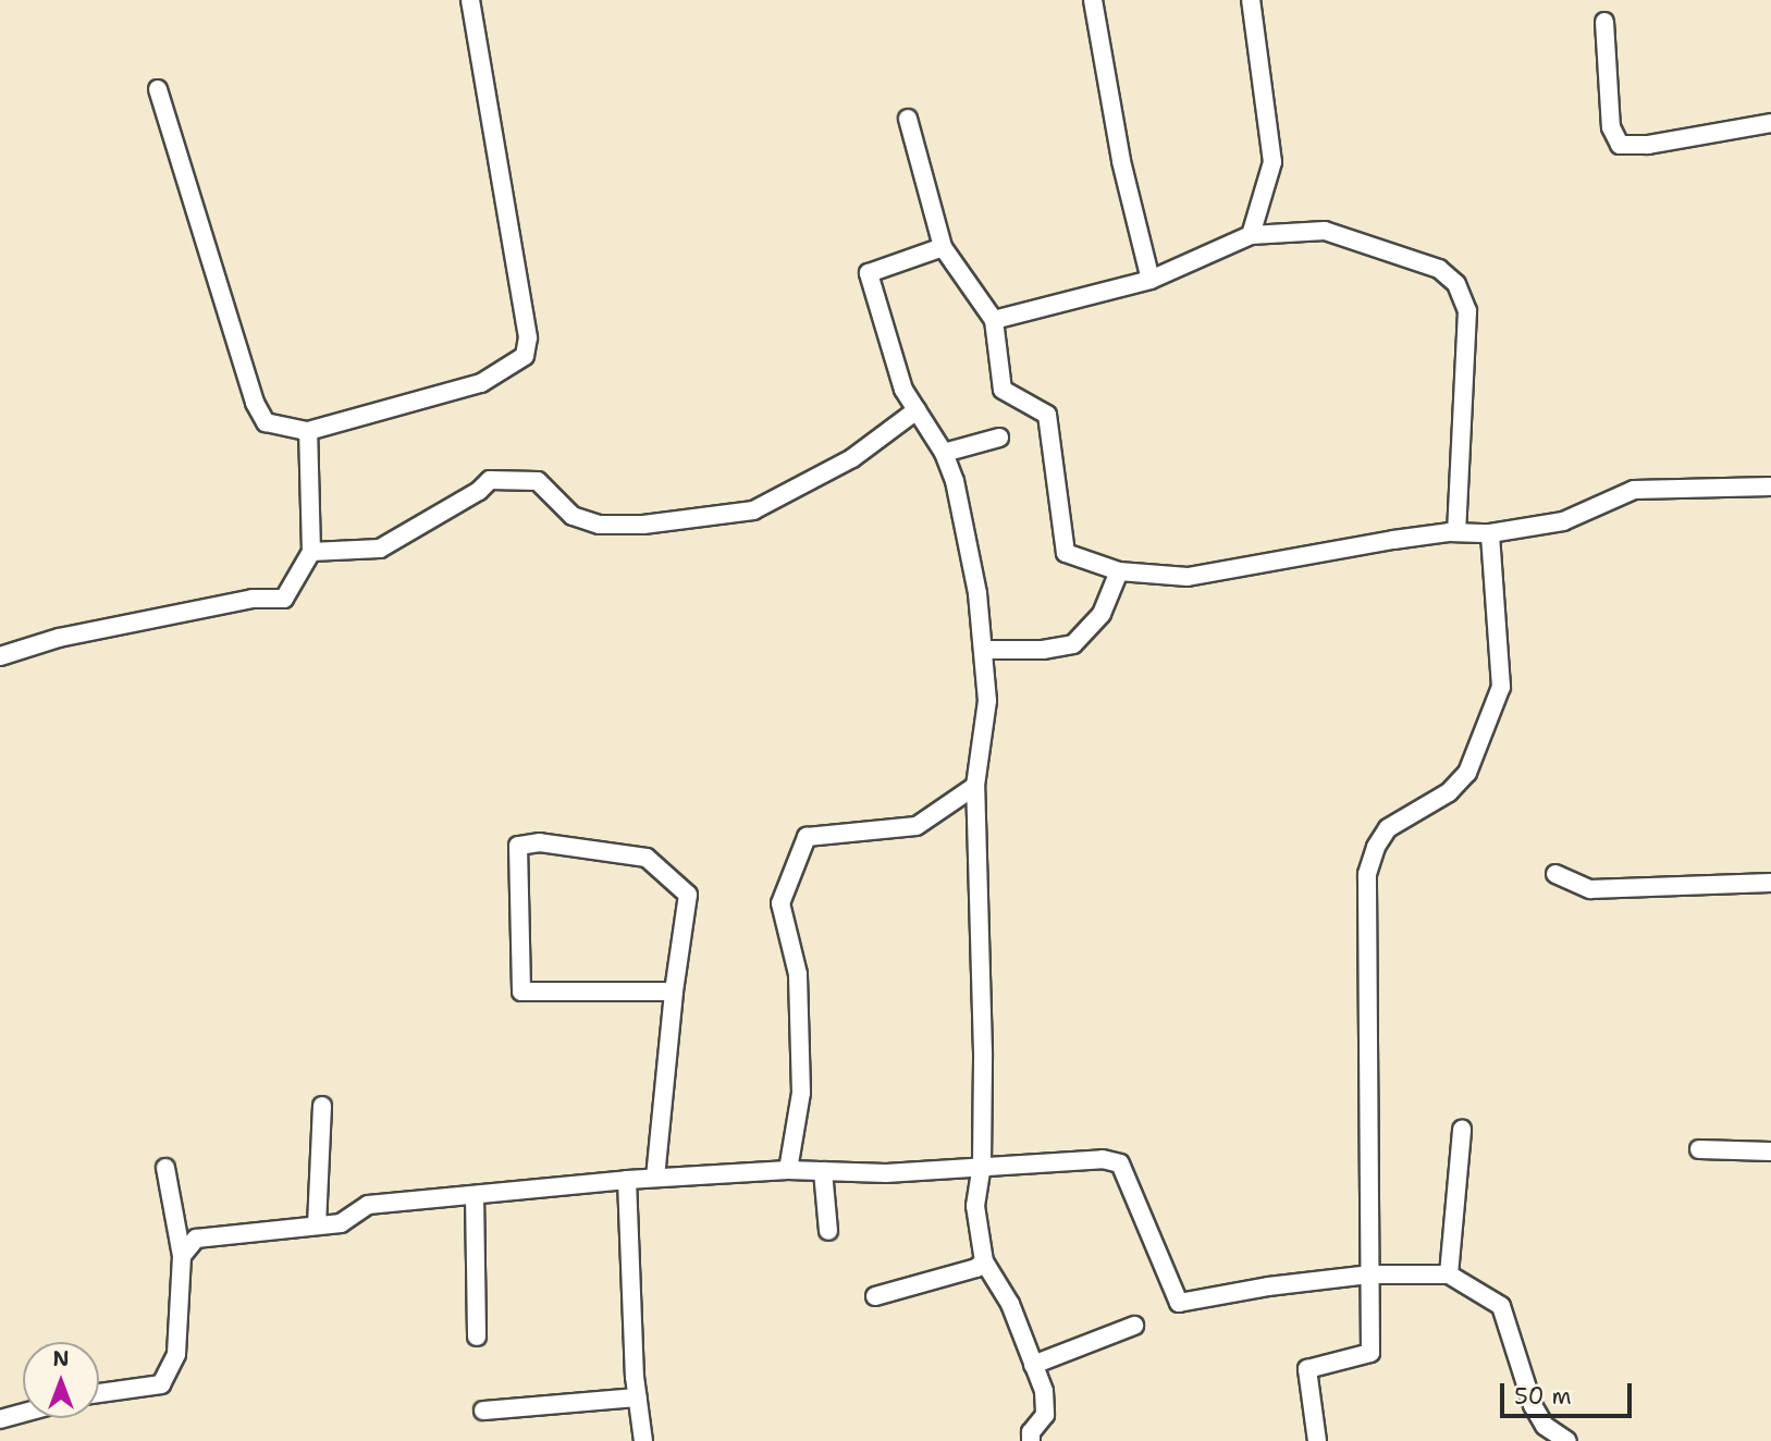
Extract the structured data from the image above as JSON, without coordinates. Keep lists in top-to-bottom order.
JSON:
{
  "scale_bar": "50 m",
  "north": "top"
}
